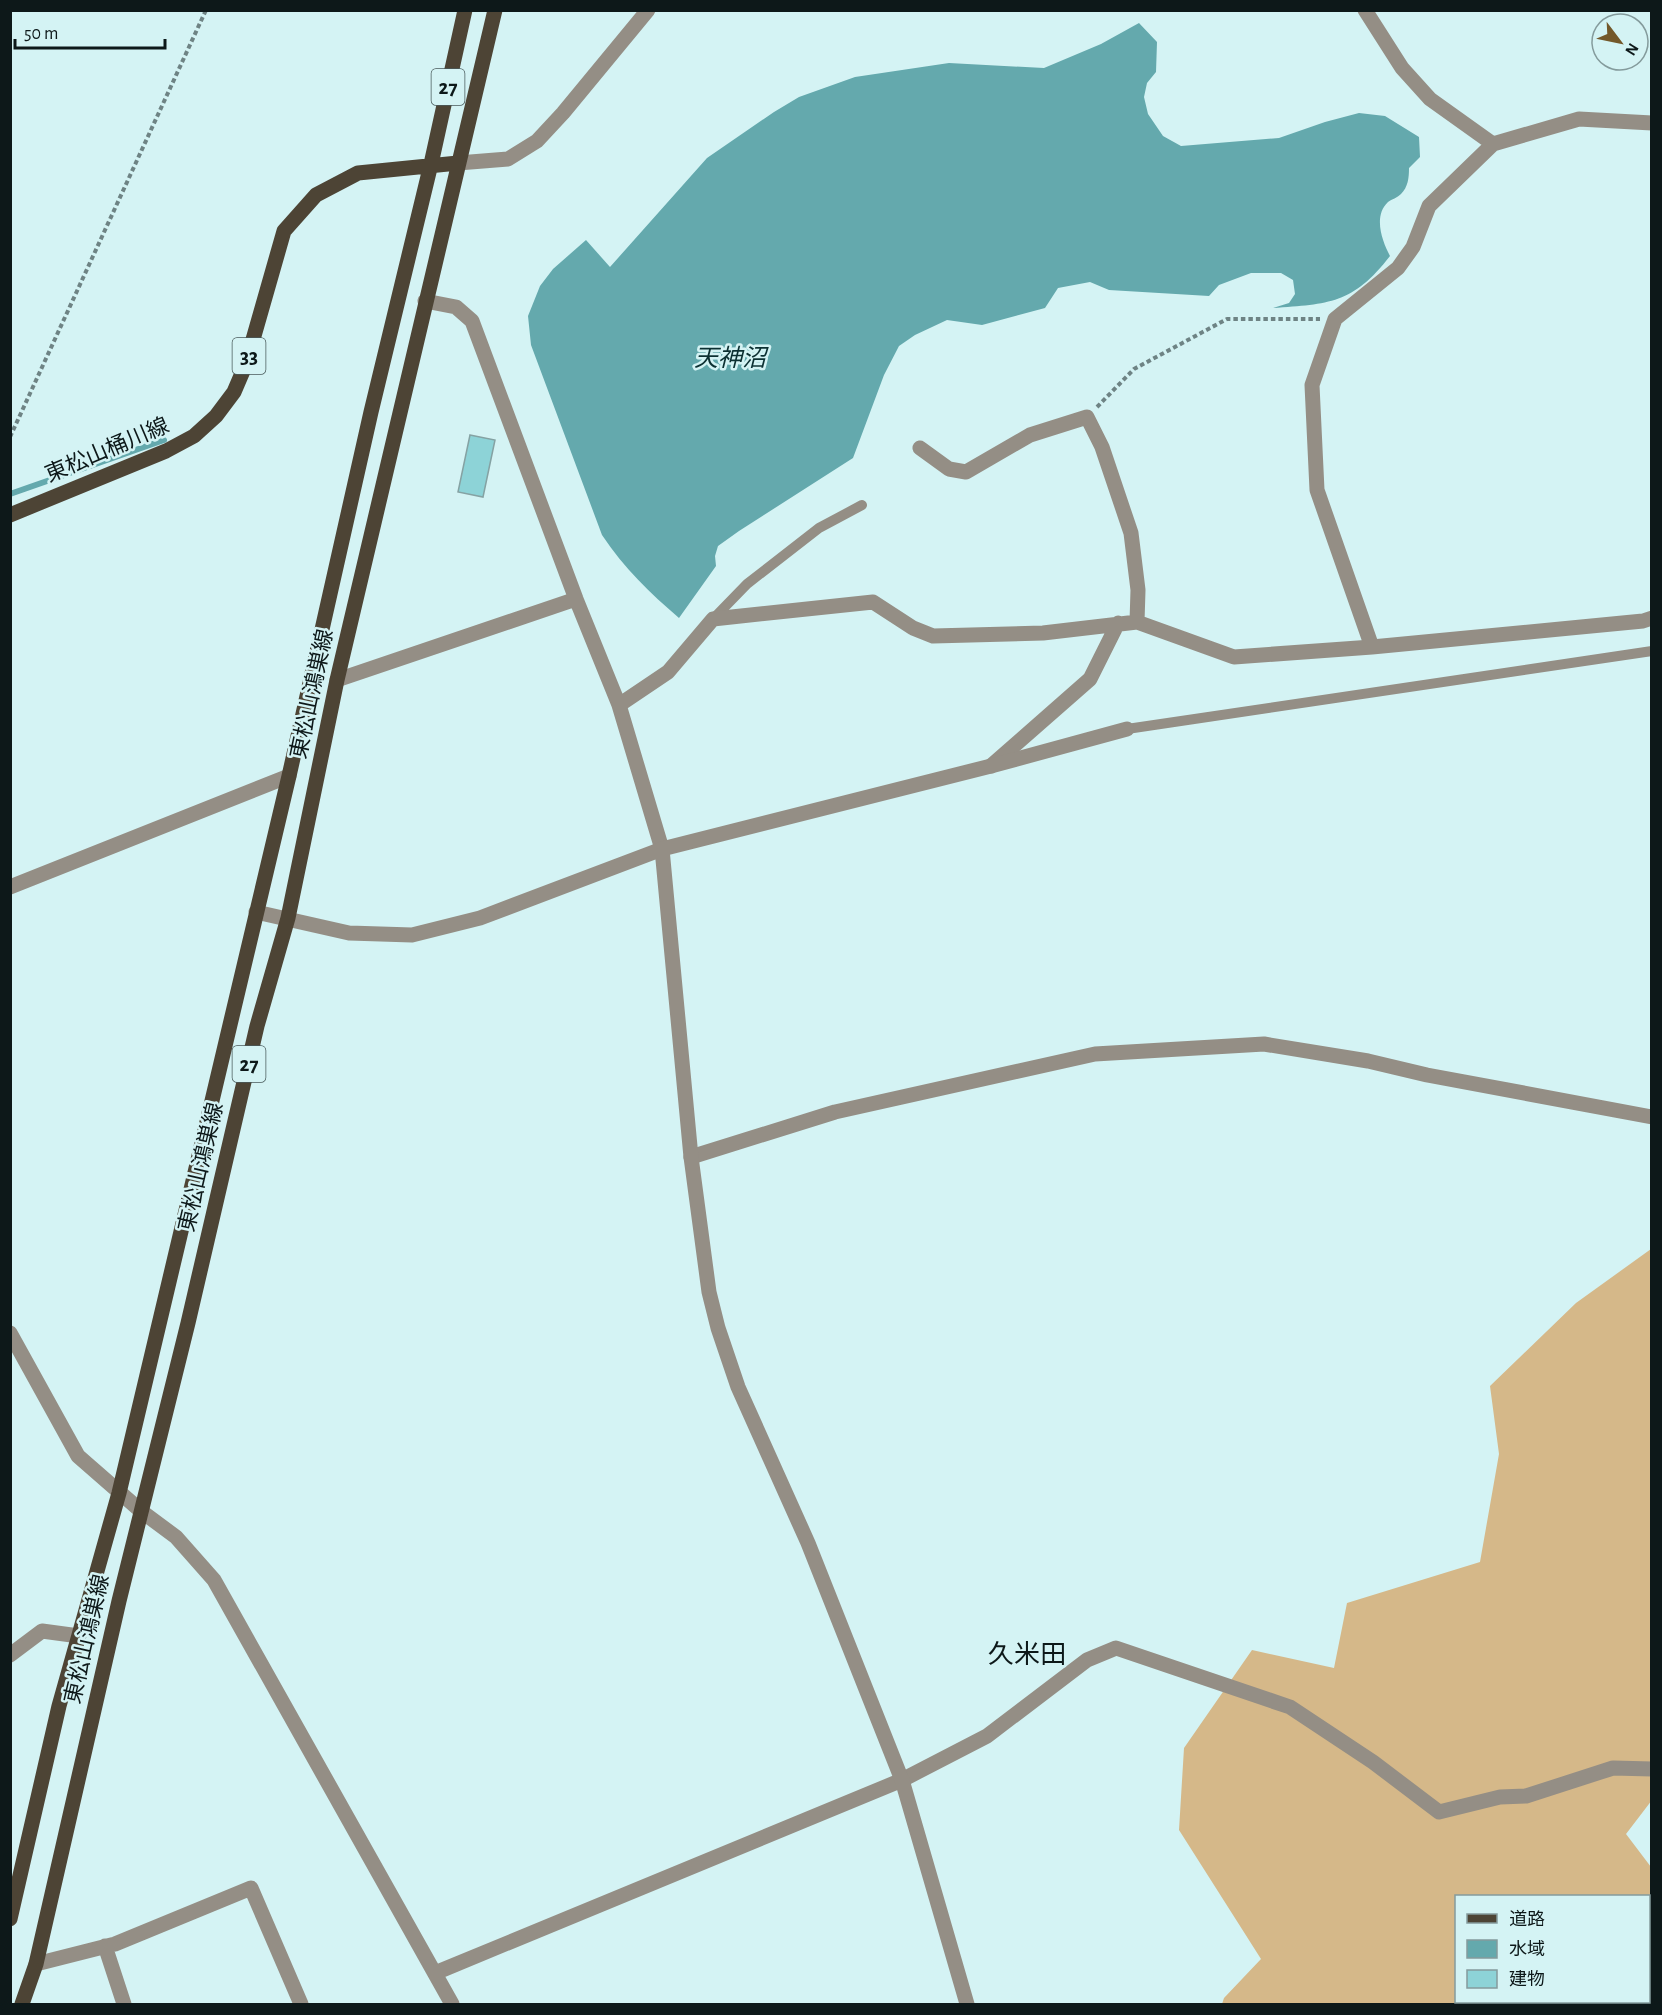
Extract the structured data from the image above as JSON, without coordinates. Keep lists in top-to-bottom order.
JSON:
{
  "streets": {
    "main road": [
      "27",
      "33",
      "東松山桶川線",
      "東松山鴻巣線"
    ]
  },
  "crossings": [
    ["27", "東松山桶川線"],
    ["27", "東松山鴻巣線"],
    ["東松山桶川線", "東松山鴻巣線"]
  ],
  "districts": ["久米田"],
  "water": ["天神沼"],
  "legend": ["道路", "水域", "建物"],
  "scale_bar": "50 m",
  "north": "bottom right"
}
